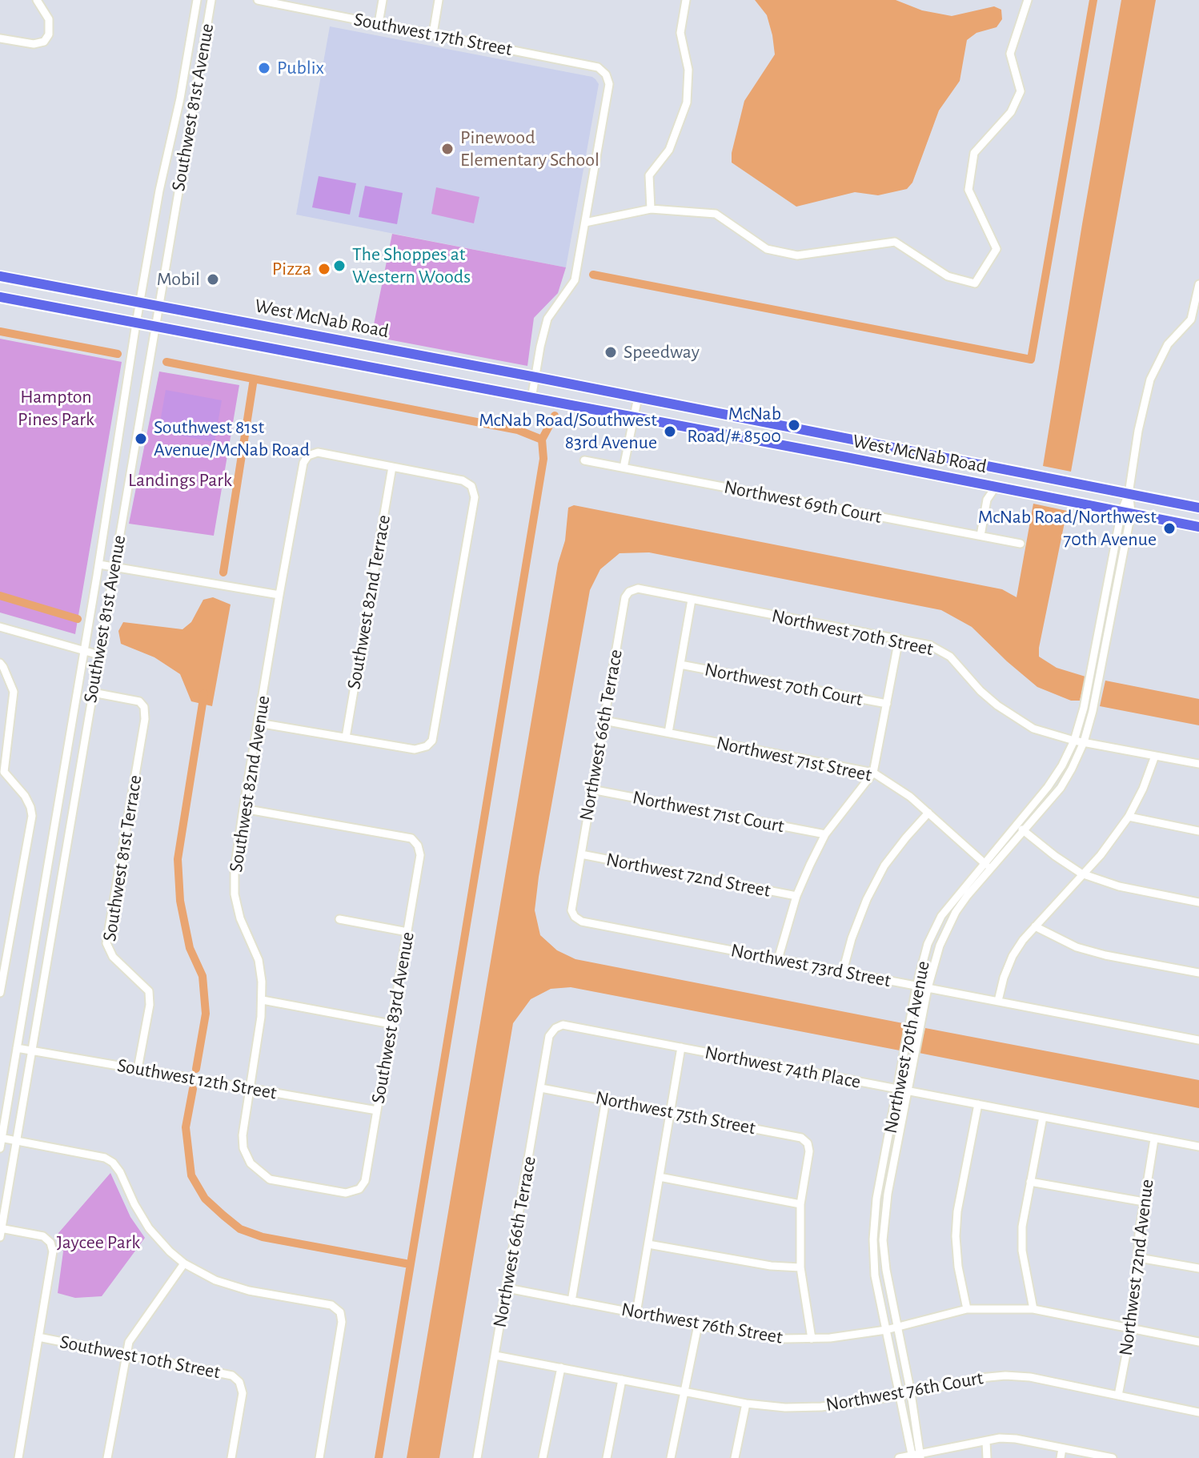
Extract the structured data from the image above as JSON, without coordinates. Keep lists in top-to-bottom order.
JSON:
{
  "streets": {
    "main road": ["West McNab Road"],
    "street": [
      "Southwest 17th Street",
      "Southwest 81st Avenue",
      "Northwest 69th Court",
      "Southwest 82nd Terrace",
      "Northwest 70th Street",
      "Northwest 70th Court",
      "Northwest 66th Terrace",
      "Northwest 71st Street",
      "Southwest 82nd Avenue",
      "Northwest 71st Court",
      "Southwest 81st Terrace",
      "Northwest 72nd Street",
      "Northwest 73rd Street",
      "Southwest 83rd Avenue",
      "Northwest 70th Avenue",
      "Northwest 74th Place",
      "Southwest 12th Street",
      "Northwest 75th Street",
      "Northwest 72nd Avenue",
      "Northwest 76th Street",
      "Southwest 10th Street",
      "Northwest 76th Court"
    ]
  },
  "crossings": [
    ["Southwest 81st Avenue", "West McNab Road"],
    ["Southwest 81st Avenue", "Southwest 81st Terrace"],
    ["Southwest 81st Avenue", "Southwest 12th Street"],
    ["West McNab Road", "Northwest 70th Avenue"],
    ["Southwest 82nd Terrace", "Southwest 82nd Avenue"],
    ["Northwest 70th Street", "Northwest 66th Terrace"],
    ["Northwest 70th Street", "Northwest 70th Avenue"],
    ["Northwest 66th Terrace", "Northwest 71st Street"],
    ["Northwest 66th Terrace", "Northwest 71st Court"],
    ["Northwest 66th Terrace", "Northwest 72nd Street"],
    ["Northwest 66th Terrace", "Northwest 73rd Street"],
    ["Northwest 66th Terrace", "Northwest 74th Place"],
    ["Northwest 66th Terrace", "Northwest 75th Street"],
    ["Northwest 66th Terrace", "Northwest 76th Street"],
    ["Northwest 66th Terrace", "Northwest 76th Court"],
    ["Northwest 71st Street", "Northwest 70th Avenue"],
    ["Southwest 82nd Avenue", "Southwest 83rd Avenue"],
    ["Southwest 82nd Avenue", "Southwest 12th Street"],
    ["Southwest 81st Terrace", "Southwest 12th Street"],
    ["Northwest 73rd Street", "Northwest 70th Avenue"],
    ["Southwest 83rd Avenue", "Southwest 12th Street"],
    ["Northwest 70th Avenue", "Northwest 74th Place"],
    ["Northwest 70th Avenue", "Northwest 76th Street"],
    ["Northwest 70th Avenue", "Northwest 76th Court"],
    ["Northwest 74th Place", "Northwest 72nd Avenue"],
    ["Northwest 72nd Avenue", "Northwest 76th Street"],
    ["Northwest 72nd Avenue", "Northwest 76th Court"]
  ],
  "parks": ["Hampton Pines Park", "Landings Park", "Jaycee Park"],
  "places": [
    "Publix",
    "Pinewood Elementary School",
    "The Shoppes at Western Woods",
    "Pizza",
    "Mobil",
    "Speedway",
    "McNab Road/# 8500",
    "McNab Road/Southwest 83rd Avenue",
    "Southwest 81st Avenue/McNab Road",
    "McNab Road/Northwest 70th Avenue"
  ]
}
